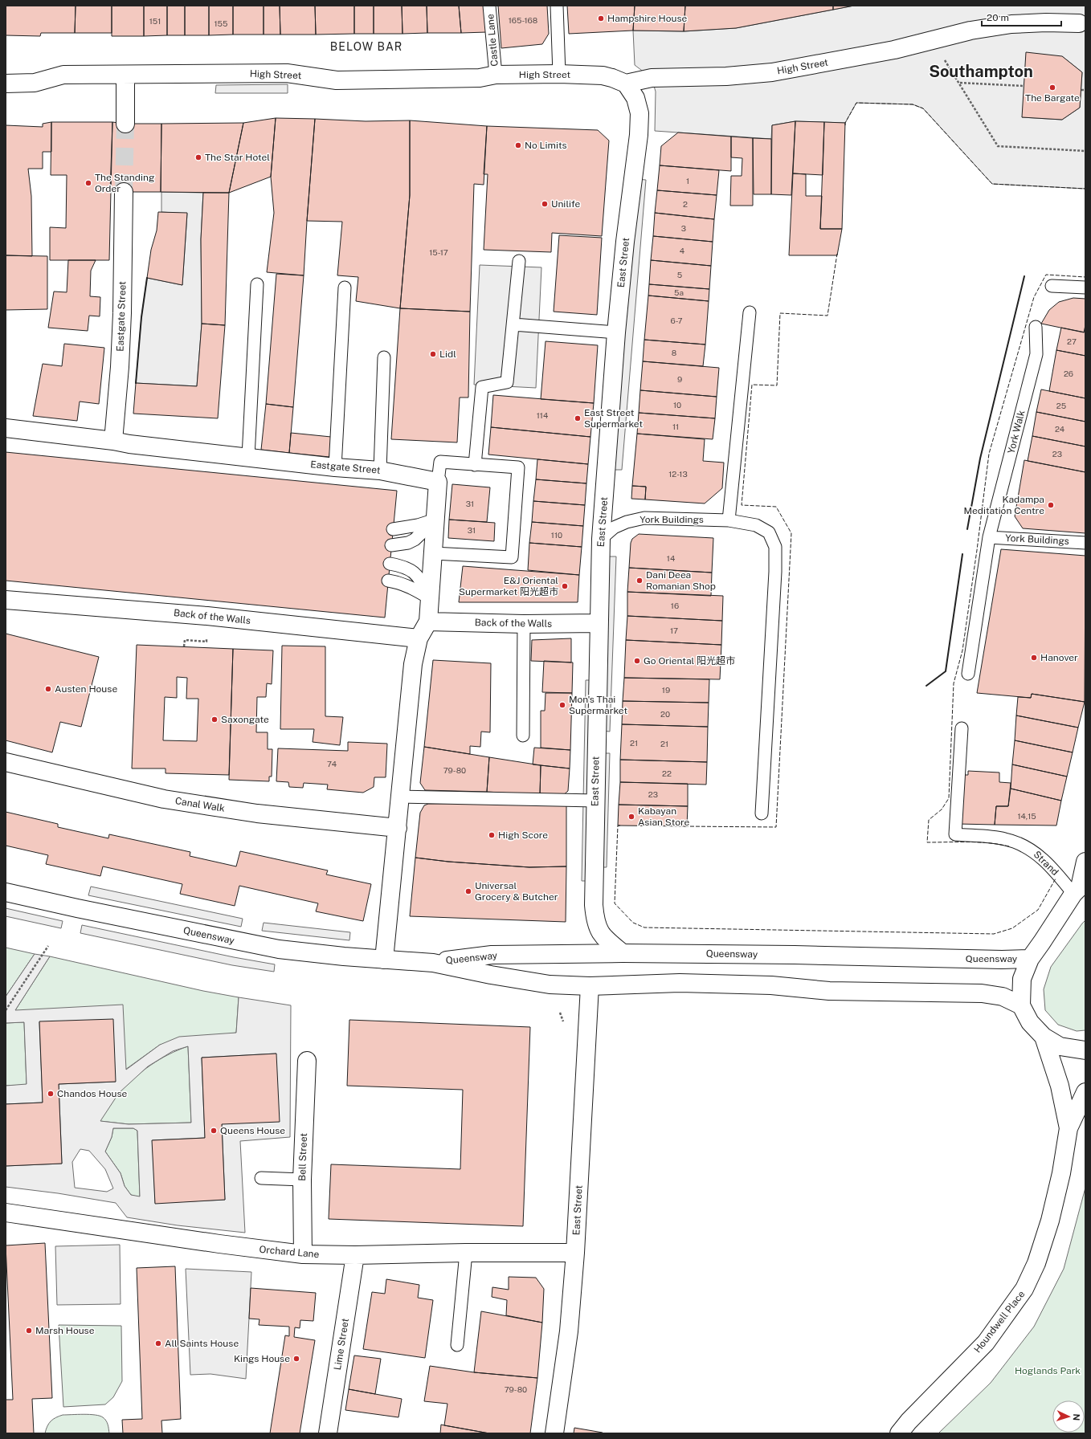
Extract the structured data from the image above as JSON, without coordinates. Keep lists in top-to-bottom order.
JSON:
{
  "streets": {
    "street": [
      "High Street",
      "East Street",
      "Eastgate Street",
      "Back of the Walls",
      "Canal Walk",
      "Queensway",
      "Bell Street",
      "Orchard Lane",
      "Houndwell Place",
      "Lime Street"
    ],
    "lane": [
      "Castle Lane",
      "York Walk",
      "York Buildings",
      "Strand"
    ]
  },
  "crossings": [
    ["Castle Lane", "High Street"],
    ["High Street", "East Street"],
    ["East Street", "York Buildings"],
    ["East Street", "Back of the Walls"],
    ["East Street", "Queensway"],
    ["East Street", "Orchard Lane"],
    ["York Walk", "York Buildings"],
    ["Bell Street", "Orchard Lane"],
    ["Orchard Lane", "Lime Street"]
  ],
  "districts": ["BELOW BAR", "Southampton"],
  "parks": ["Hoglands Park"],
  "places": [
    "Hampshire House",
    "The Bargate",
    "No Limits",
    "The Star Hotel",
    "The Standing Order",
    "Unilife",
    "Lidl",
    "East Street Supermarket",
    "Kadampa Meditation Centre",
    "Dani Deea Romanian Shop",
    "E&J Oriental Supermarket 阳光超市",
    "Hanover",
    "Go Oriental 阳光超市",
    "Austen House",
    "Mon's Thai Supermarket",
    "Saxongate",
    "Kabayan Asian Store",
    "High Score",
    "Universal Grocery & Butcher",
    "Chandos House",
    "Queens House",
    "Marsh House",
    "All Saints House",
    "Kings House"
  ],
  "house_numbers": [
    "165-168",
    "151",
    "155",
    "1",
    "2",
    "3",
    "4",
    "15-17",
    "5",
    "5a",
    "6-7",
    "27",
    "8",
    "26",
    "9",
    "10",
    "25",
    "114",
    "11",
    "24",
    "23",
    "12-13",
    "31",
    "31",
    "110",
    "14",
    "16",
    "17",
    "19",
    "20",
    "21",
    "21",
    "74",
    "79-80",
    "22",
    "23",
    "14,15",
    "79-80"
  ],
  "scale_bar": "20 m",
  "north": "right"
}
